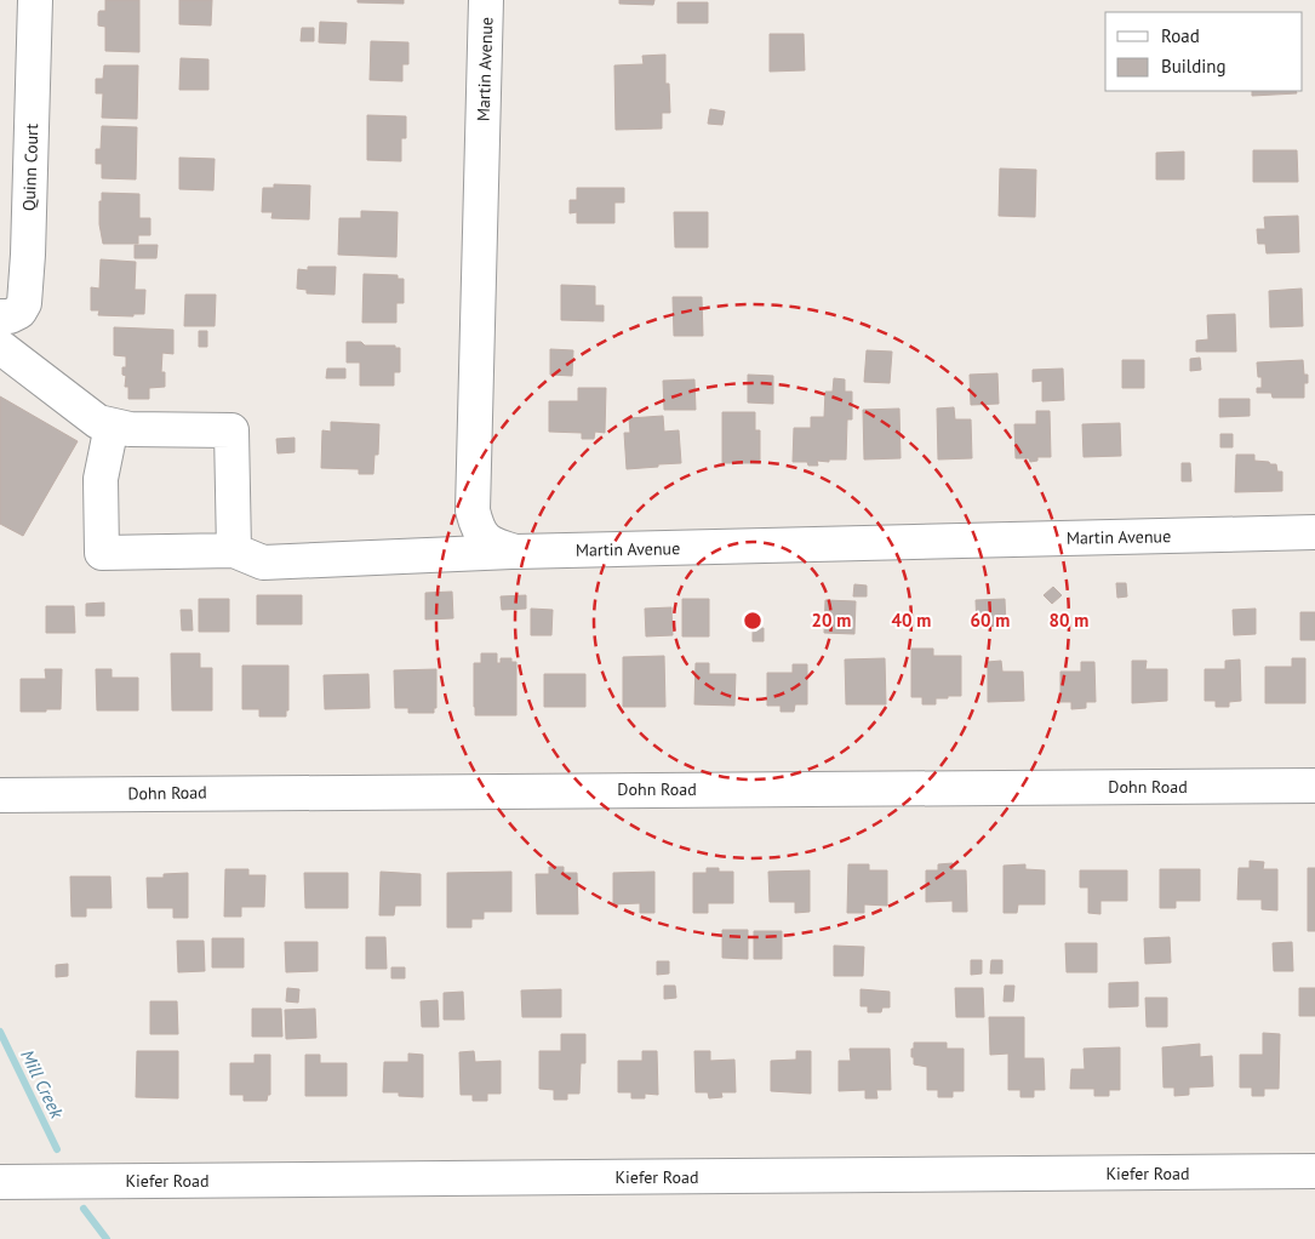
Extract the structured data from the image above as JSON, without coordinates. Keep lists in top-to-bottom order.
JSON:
{
  "streets": {
    "street": [
      "Martin Avenue",
      "Quinn Court",
      "Dohn Road",
      "Kiefer Road"
    ]
  },
  "water": ["Mill Creek"],
  "legend": ["Road", "Building"],
  "rings": [
    "20 m",
    "40 m",
    "60 m",
    "80 m"
  ]
}
